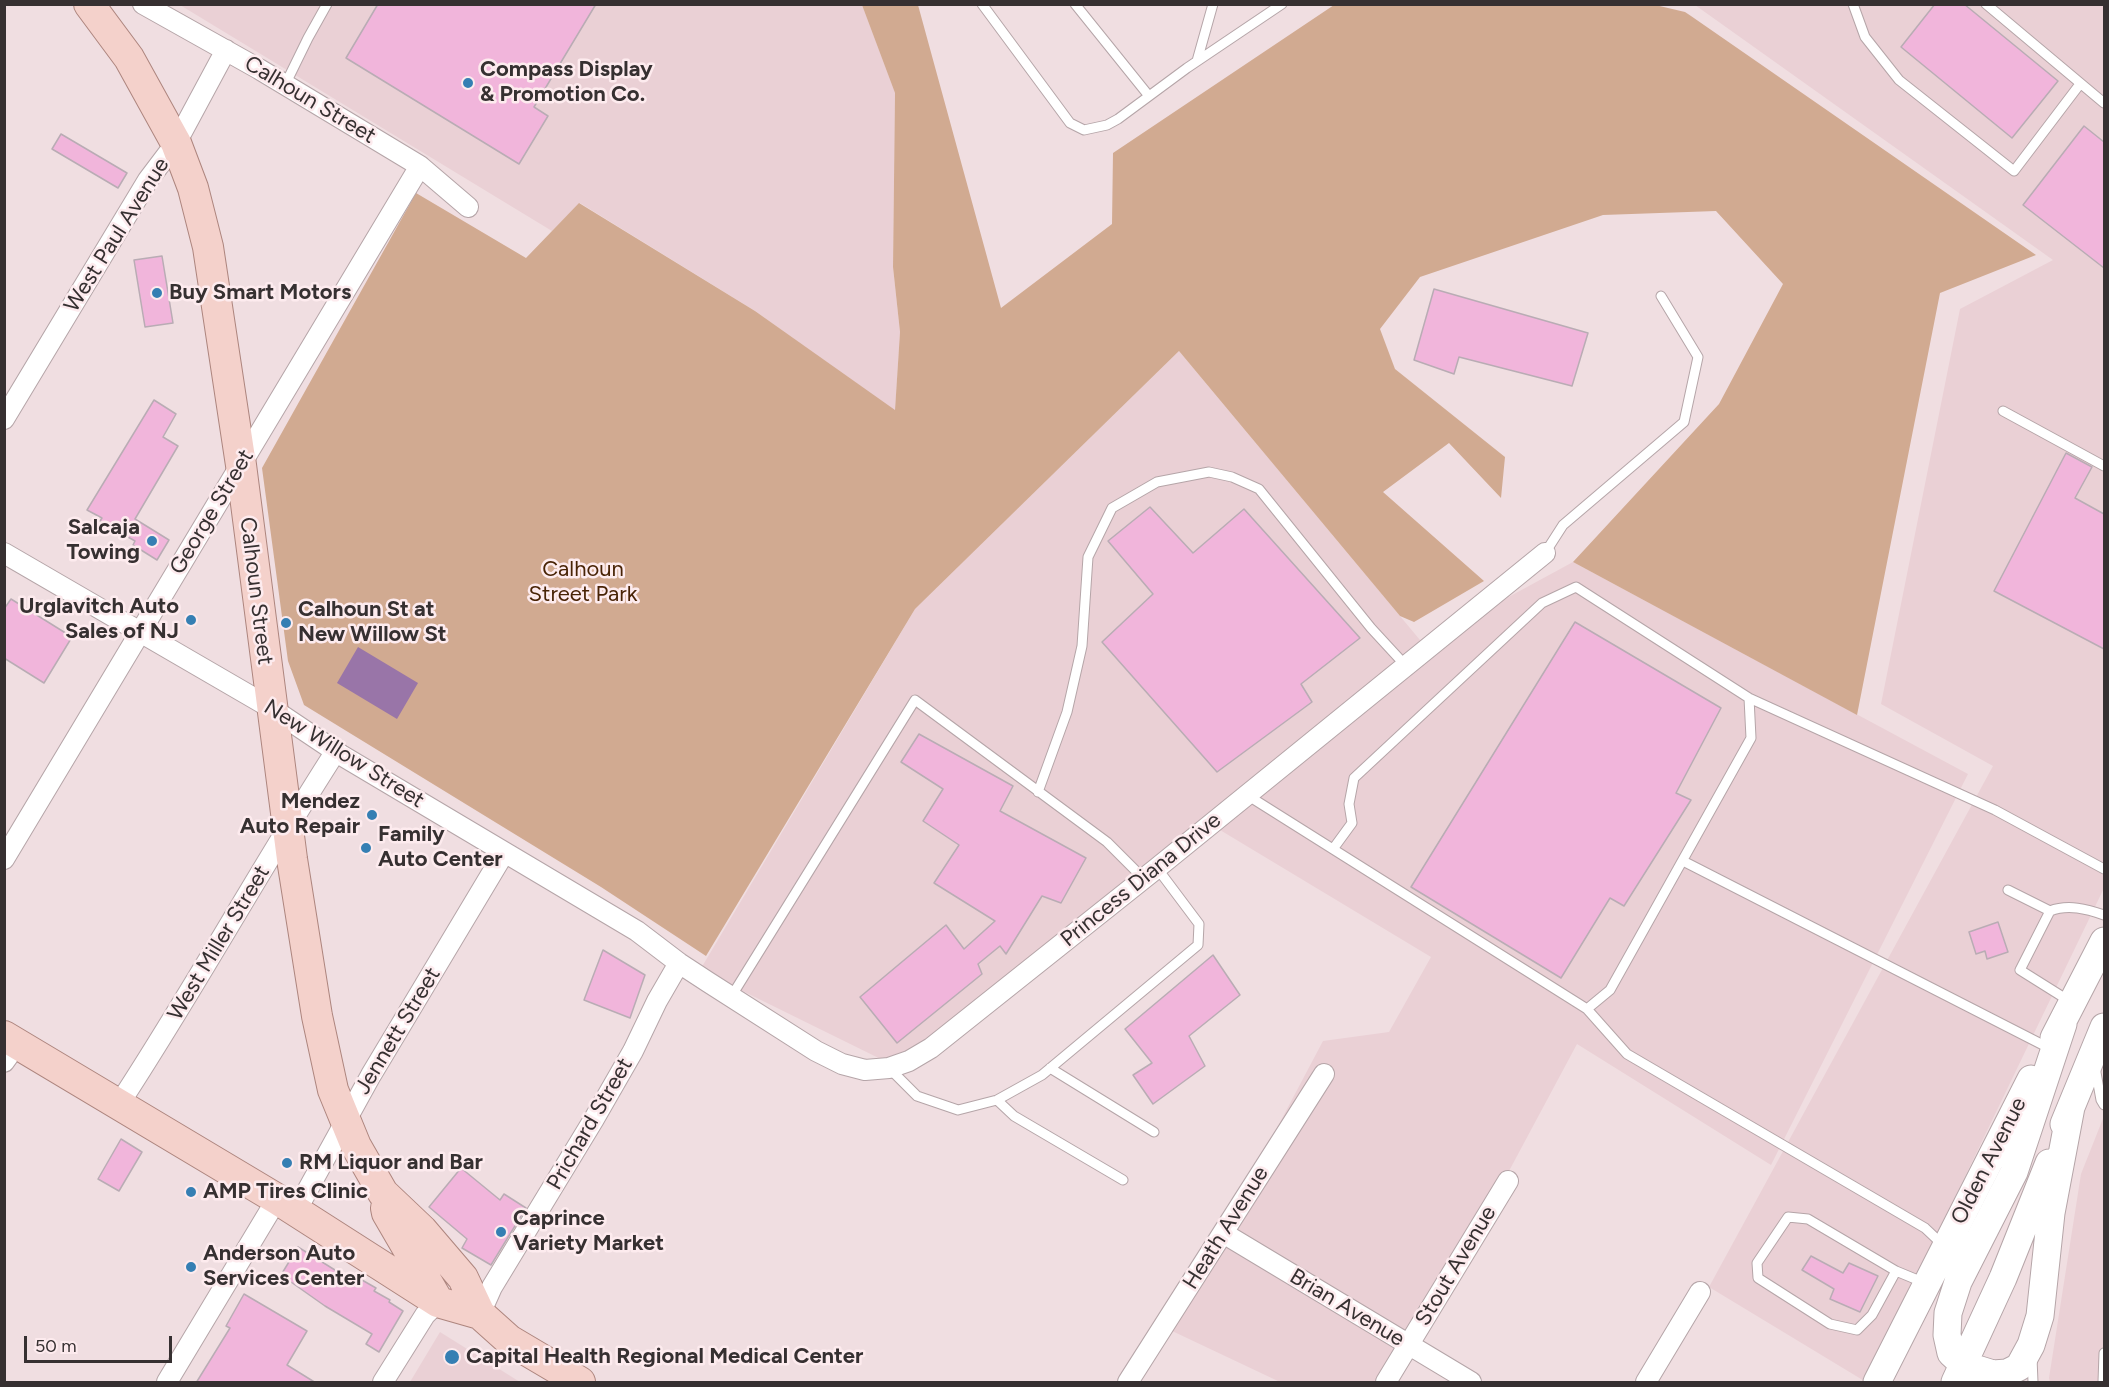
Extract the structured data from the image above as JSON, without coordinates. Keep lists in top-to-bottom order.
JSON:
{
  "streets": {
    "main road": ["Calhoun Street", "Olden Avenue"],
    "street": [
      "West Paul Avenue",
      "George Street",
      "New Willow Street",
      "Princess Diana Drive",
      "West Miller Street",
      "Jennett Street",
      "Prichard Street",
      "Heath Avenue",
      "Stout Avenue",
      "Brian Avenue"
    ]
  },
  "crossings": [
    ["Calhoun Street", "West Paul Avenue"],
    ["Calhoun Street", "George Street"],
    ["Calhoun Street", "New Willow Street"],
    ["Calhoun Street", "West Miller Street"],
    ["Calhoun Street", "Jennett Street"],
    ["Calhoun Street", "Prichard Street"],
    ["George Street", "New Willow Street"],
    ["New Willow Street", "Princess Diana Drive"],
    ["New Willow Street", "West Miller Street"],
    ["New Willow Street", "Jennett Street"],
    ["New Willow Street", "Prichard Street"],
    ["Heath Avenue", "Brian Avenue"],
    ["Stout Avenue", "Brian Avenue"]
  ],
  "parks": ["Calhoun Street Park"],
  "places": [
    "Compass Display & Promotion Co.",
    "Buy Smart Motors",
    "Salcaja Towing",
    "Urglavitch Auto Sales of NJ",
    "Calhoun St at New Willow St",
    "Mendez Auto Repair",
    "Family Auto Center",
    "RM Liquor and Bar",
    "AMP Tires Clinic",
    "Caprince Variety Market",
    "Anderson Auto Services Center",
    "Capital Health Regional Medical Center"
  ],
  "scale_bar": "50 m"
}
